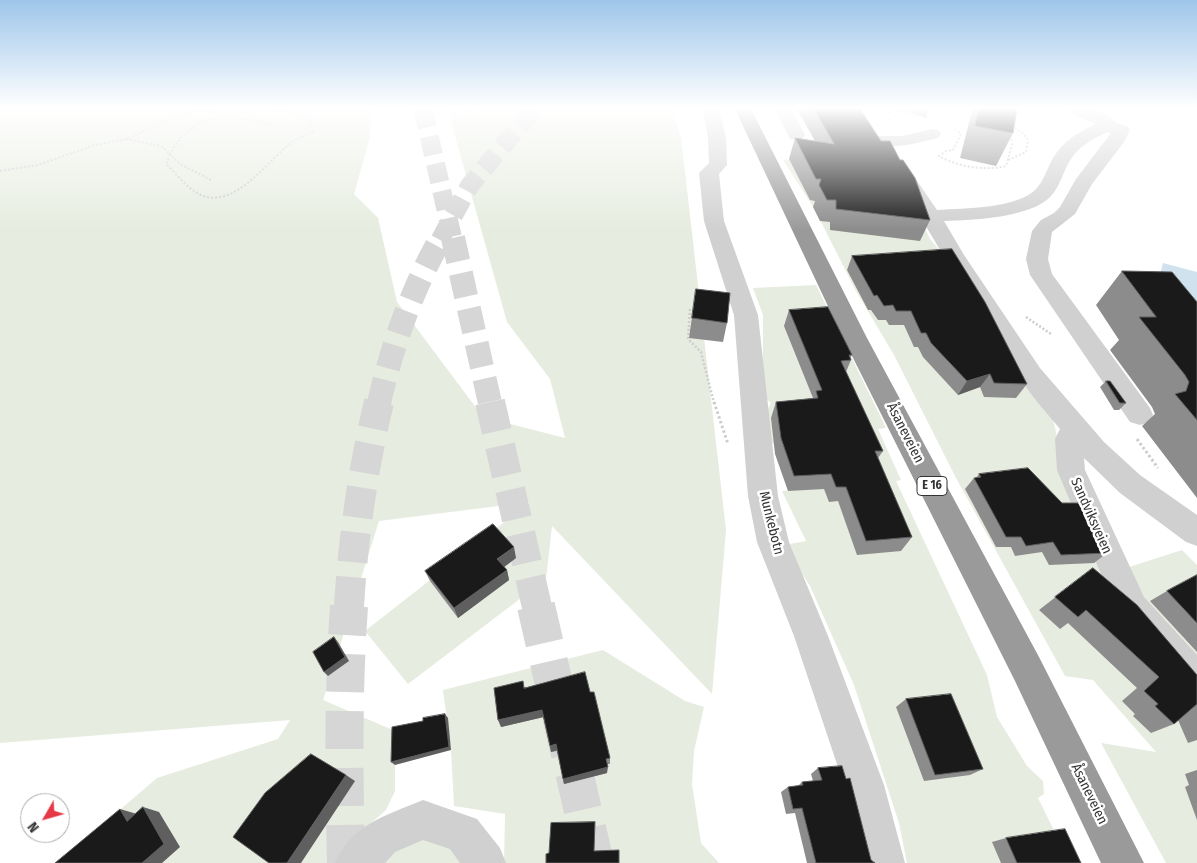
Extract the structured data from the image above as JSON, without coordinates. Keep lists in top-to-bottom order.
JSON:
{
  "streets": {
    "highway": ["Åsaneveien", "E 16"],
    "street": ["Sandviksveien", "Munkebotn"]
  },
  "north": "bottom left"
}
